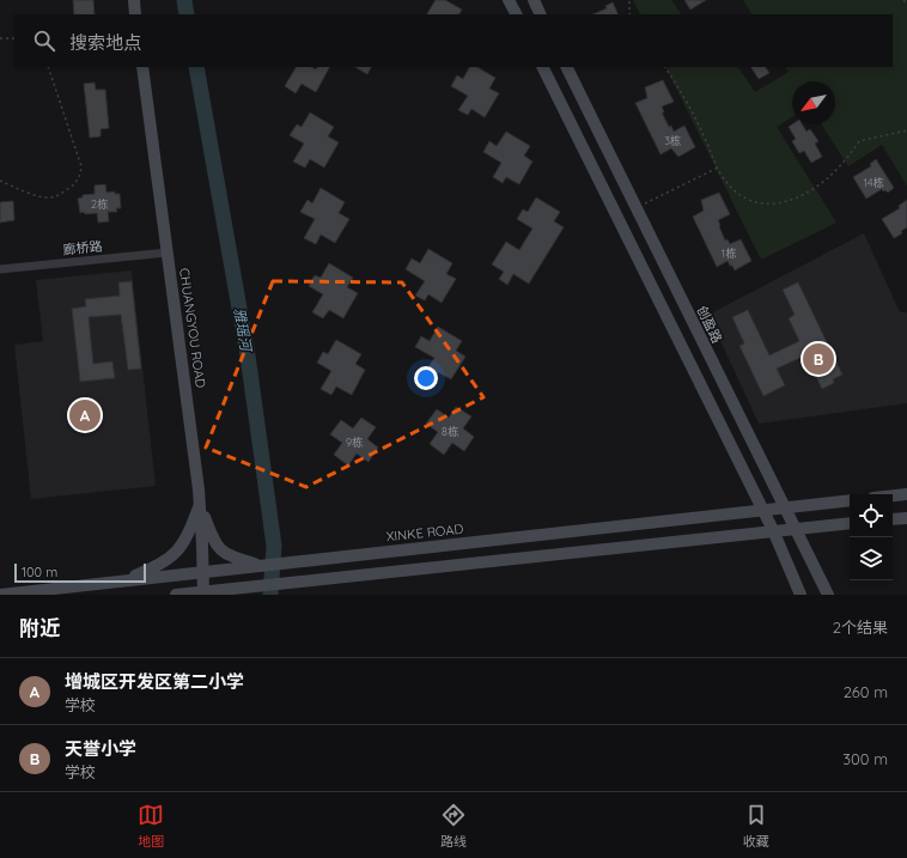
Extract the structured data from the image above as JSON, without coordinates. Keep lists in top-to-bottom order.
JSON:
{
  "streets": {
    "street": [
      "廊桥路",
      "创盈路",
      "CHUANGYOU ROAD",
      "XINKE ROAD"
    ]
  },
  "crossings": [
    ["廊桥路", "CHUANGYOU ROAD"],
    ["创盈路", "XINKE ROAD"],
    ["CHUANGYOU ROAD", "XINKE ROAD"]
  ],
  "water": ["雅瑶河"],
  "house_numbers": [
    "3栋",
    "14栋",
    "2栋",
    "1栋",
    "8栋",
    "9栋"
  ],
  "scale_bar": "100 m",
  "north": "bottom left",
  "page": {
    "search": "搜索地点",
    "pins": ["B", "A"],
    "scale": "100 m",
    "heading": ["附近", "2个结果"],
    "list": [
      {
        "mark": "A",
        "name": "增城区开发区第二小学",
        "note": "学校",
        "value": "260 m"
      },
      {
        "mark": "B",
        "name": "天誉小学",
        "note": "学校",
        "value": "300 m"
      }
    ],
    "nav": ["地图", "路线", "收藏"]
  }
}
